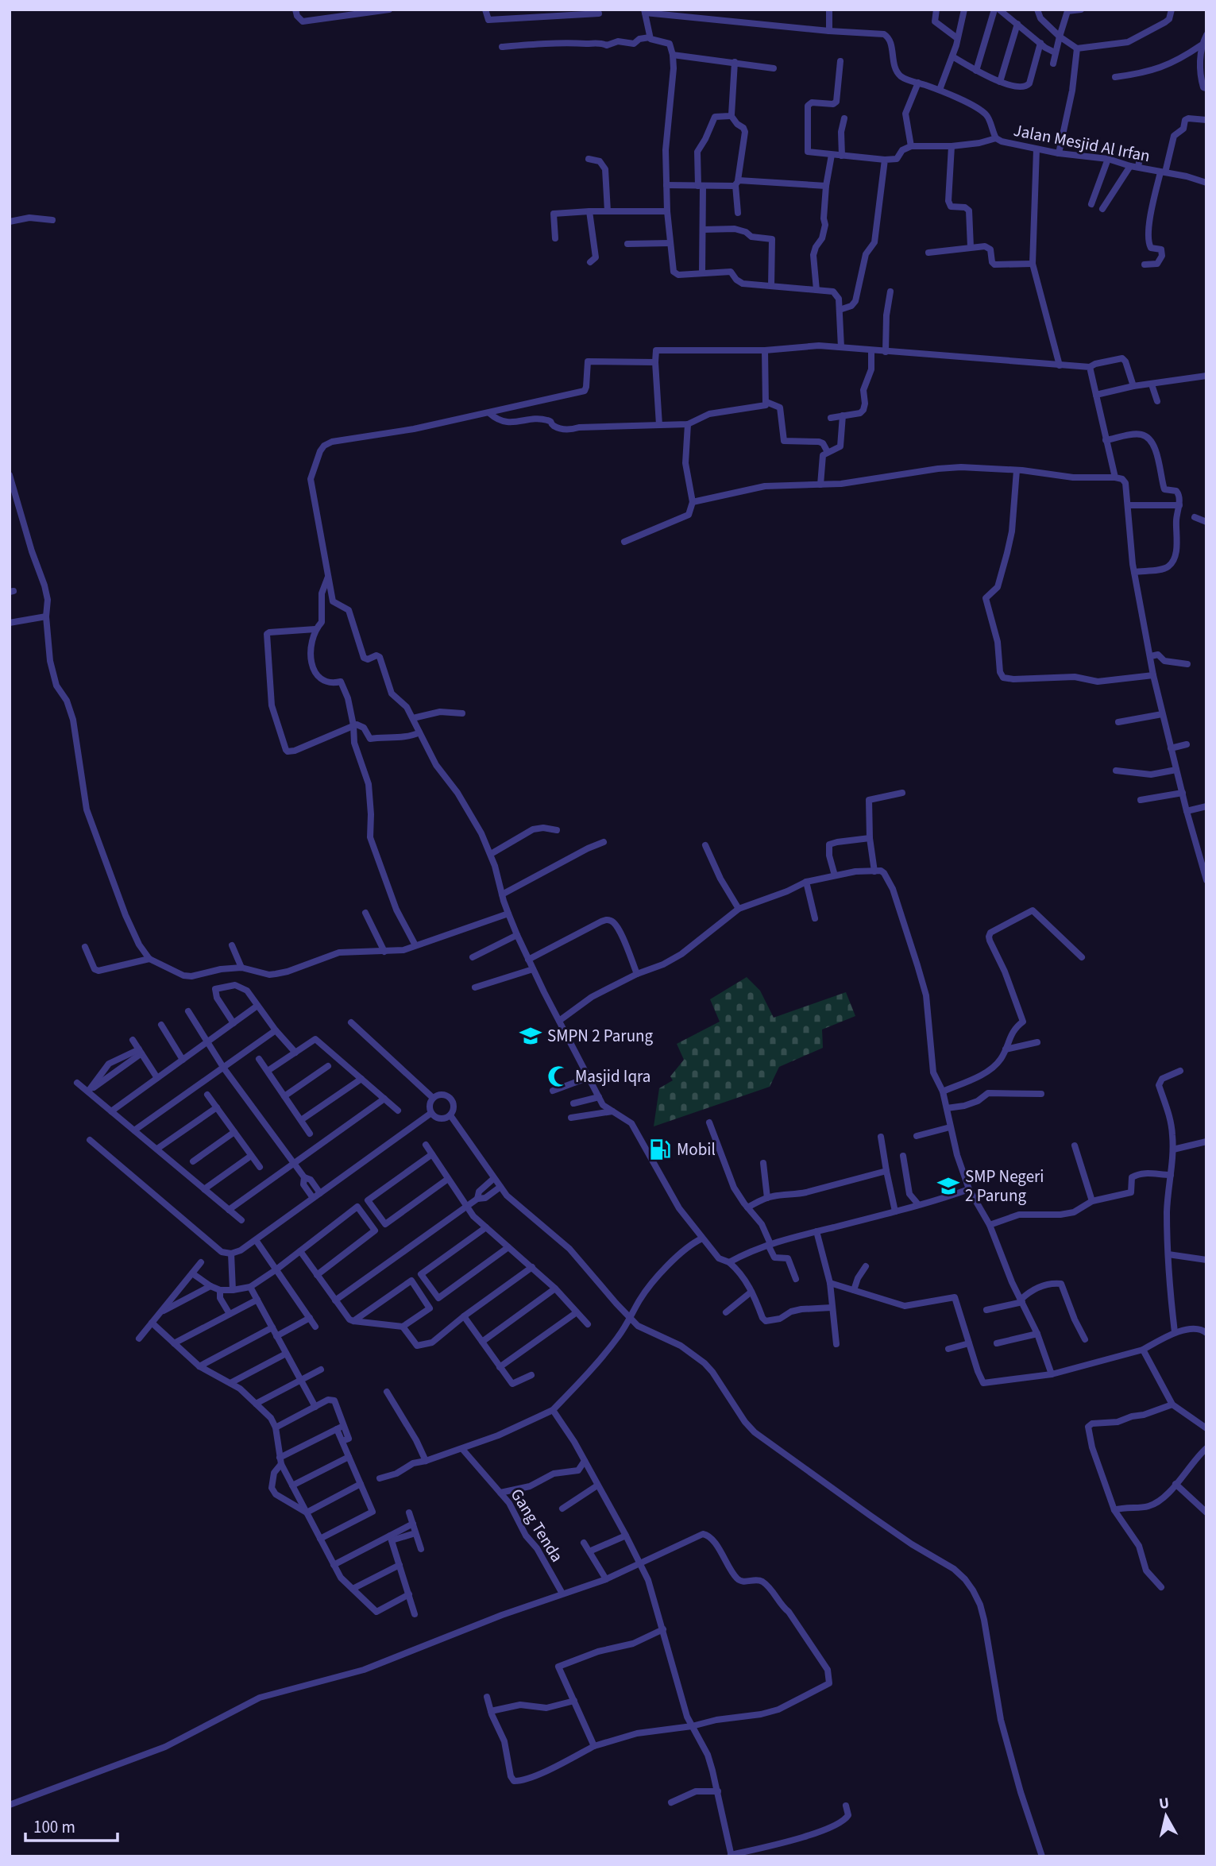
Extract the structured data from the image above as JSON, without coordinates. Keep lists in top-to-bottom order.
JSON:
{
  "streets": {
    "street": ["Jalan Mesjid Al Irfan", "Gang Tenda"]
  },
  "places": {
    "school or university": ["SMPN 2 Parung", "SMP Negeri 2 Parung"],
    "mosque": ["Masjid Iqra"],
    "fuel station": ["Mobil"]
  },
  "scale_bar": "100 m",
  "north": "top"
}
